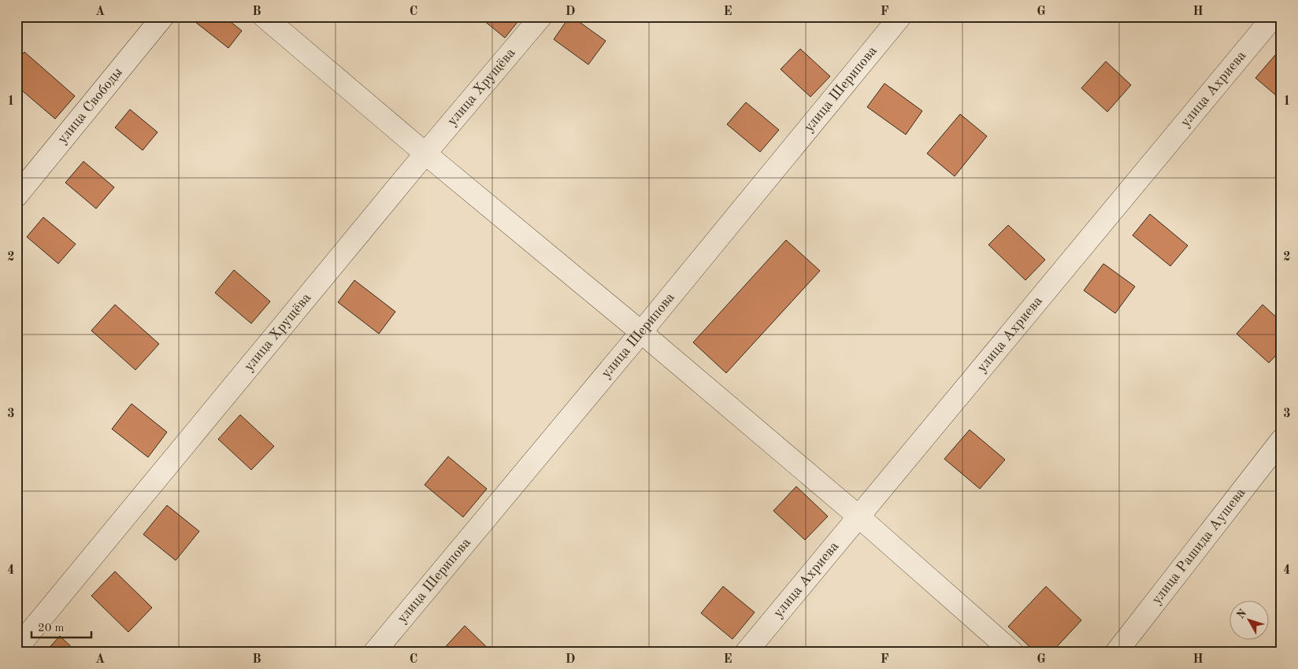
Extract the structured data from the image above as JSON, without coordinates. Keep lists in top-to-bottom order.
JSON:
{
  "streets": {
    "street": [
      "улица Хрущёва",
      "улица Шерипова",
      "улица Ахриева",
      "улица Свободы",
      "улица Рашида Аушева"
    ]
  },
  "scale_bar": "20 m",
  "north": "top left",
  "grid": {
    "columns": [
      "A",
      "B",
      "C",
      "D",
      "E",
      "F",
      "G",
      "H"
    ],
    "rows": [
      "1",
      "2",
      "3",
      "4"
    ]
  }
}
